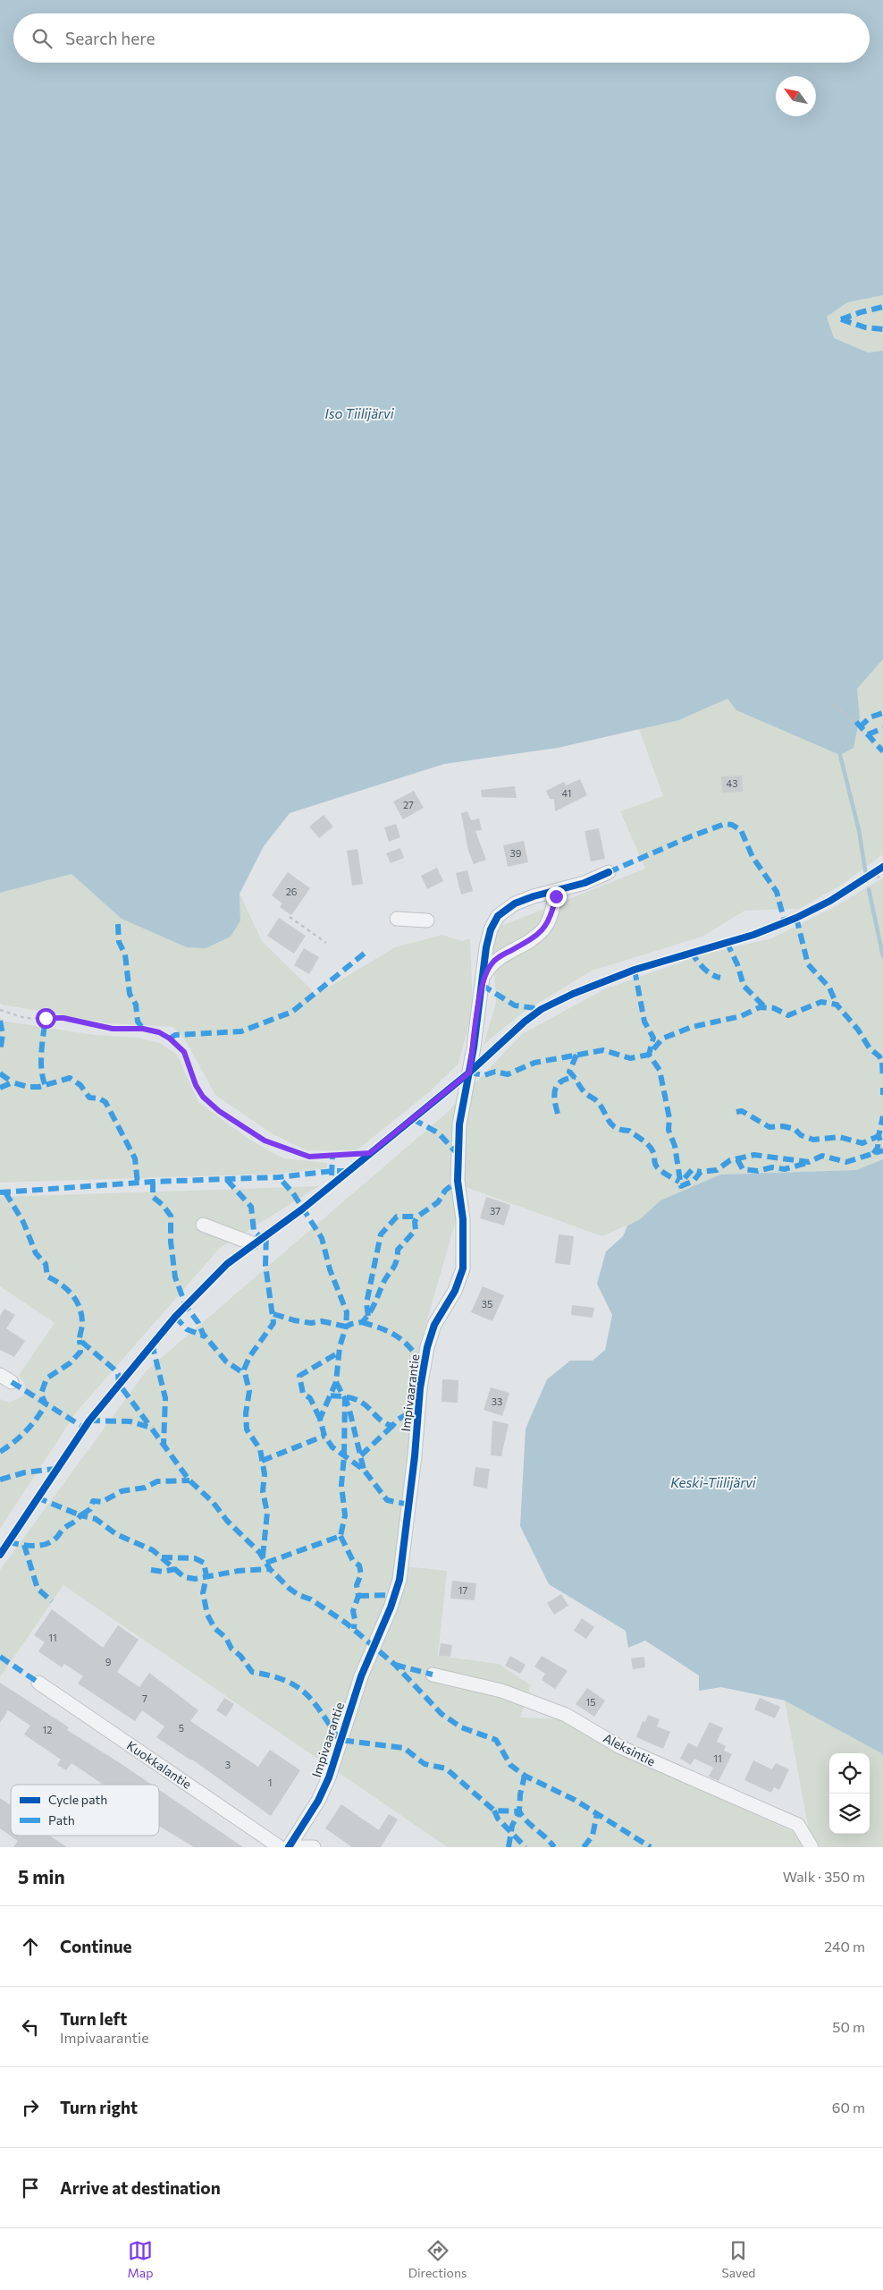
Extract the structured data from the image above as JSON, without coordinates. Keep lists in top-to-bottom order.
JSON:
{
  "streets": {
    "street": ["Impivaarantie", "Aleksintie", "Kuokkalantie"]
  },
  "water": ["Iso Tiilijärvi", "Keski-Tiilijärvi"],
  "house_numbers": [
    "43",
    "41",
    "27",
    "39",
    "26",
    "37",
    "35",
    "33",
    "17",
    "11",
    "9",
    "7",
    "15",
    "5",
    "12",
    "11",
    "3",
    "1"
  ],
  "legend": ["Cycle path", "Path"],
  "north": "top left",
  "page": {
    "search": "Search here",
    "heading": ["5 min", "Walk · 350 m"],
    "list": [
      ["Continue", "240 m"],
      ["Turn left", "Impivaarantie", "50 m"],
      ["Turn right", "60 m"],
      "Arrive at destination"
    ],
    "nav": ["Map", "Directions", "Saved"]
  }
}
